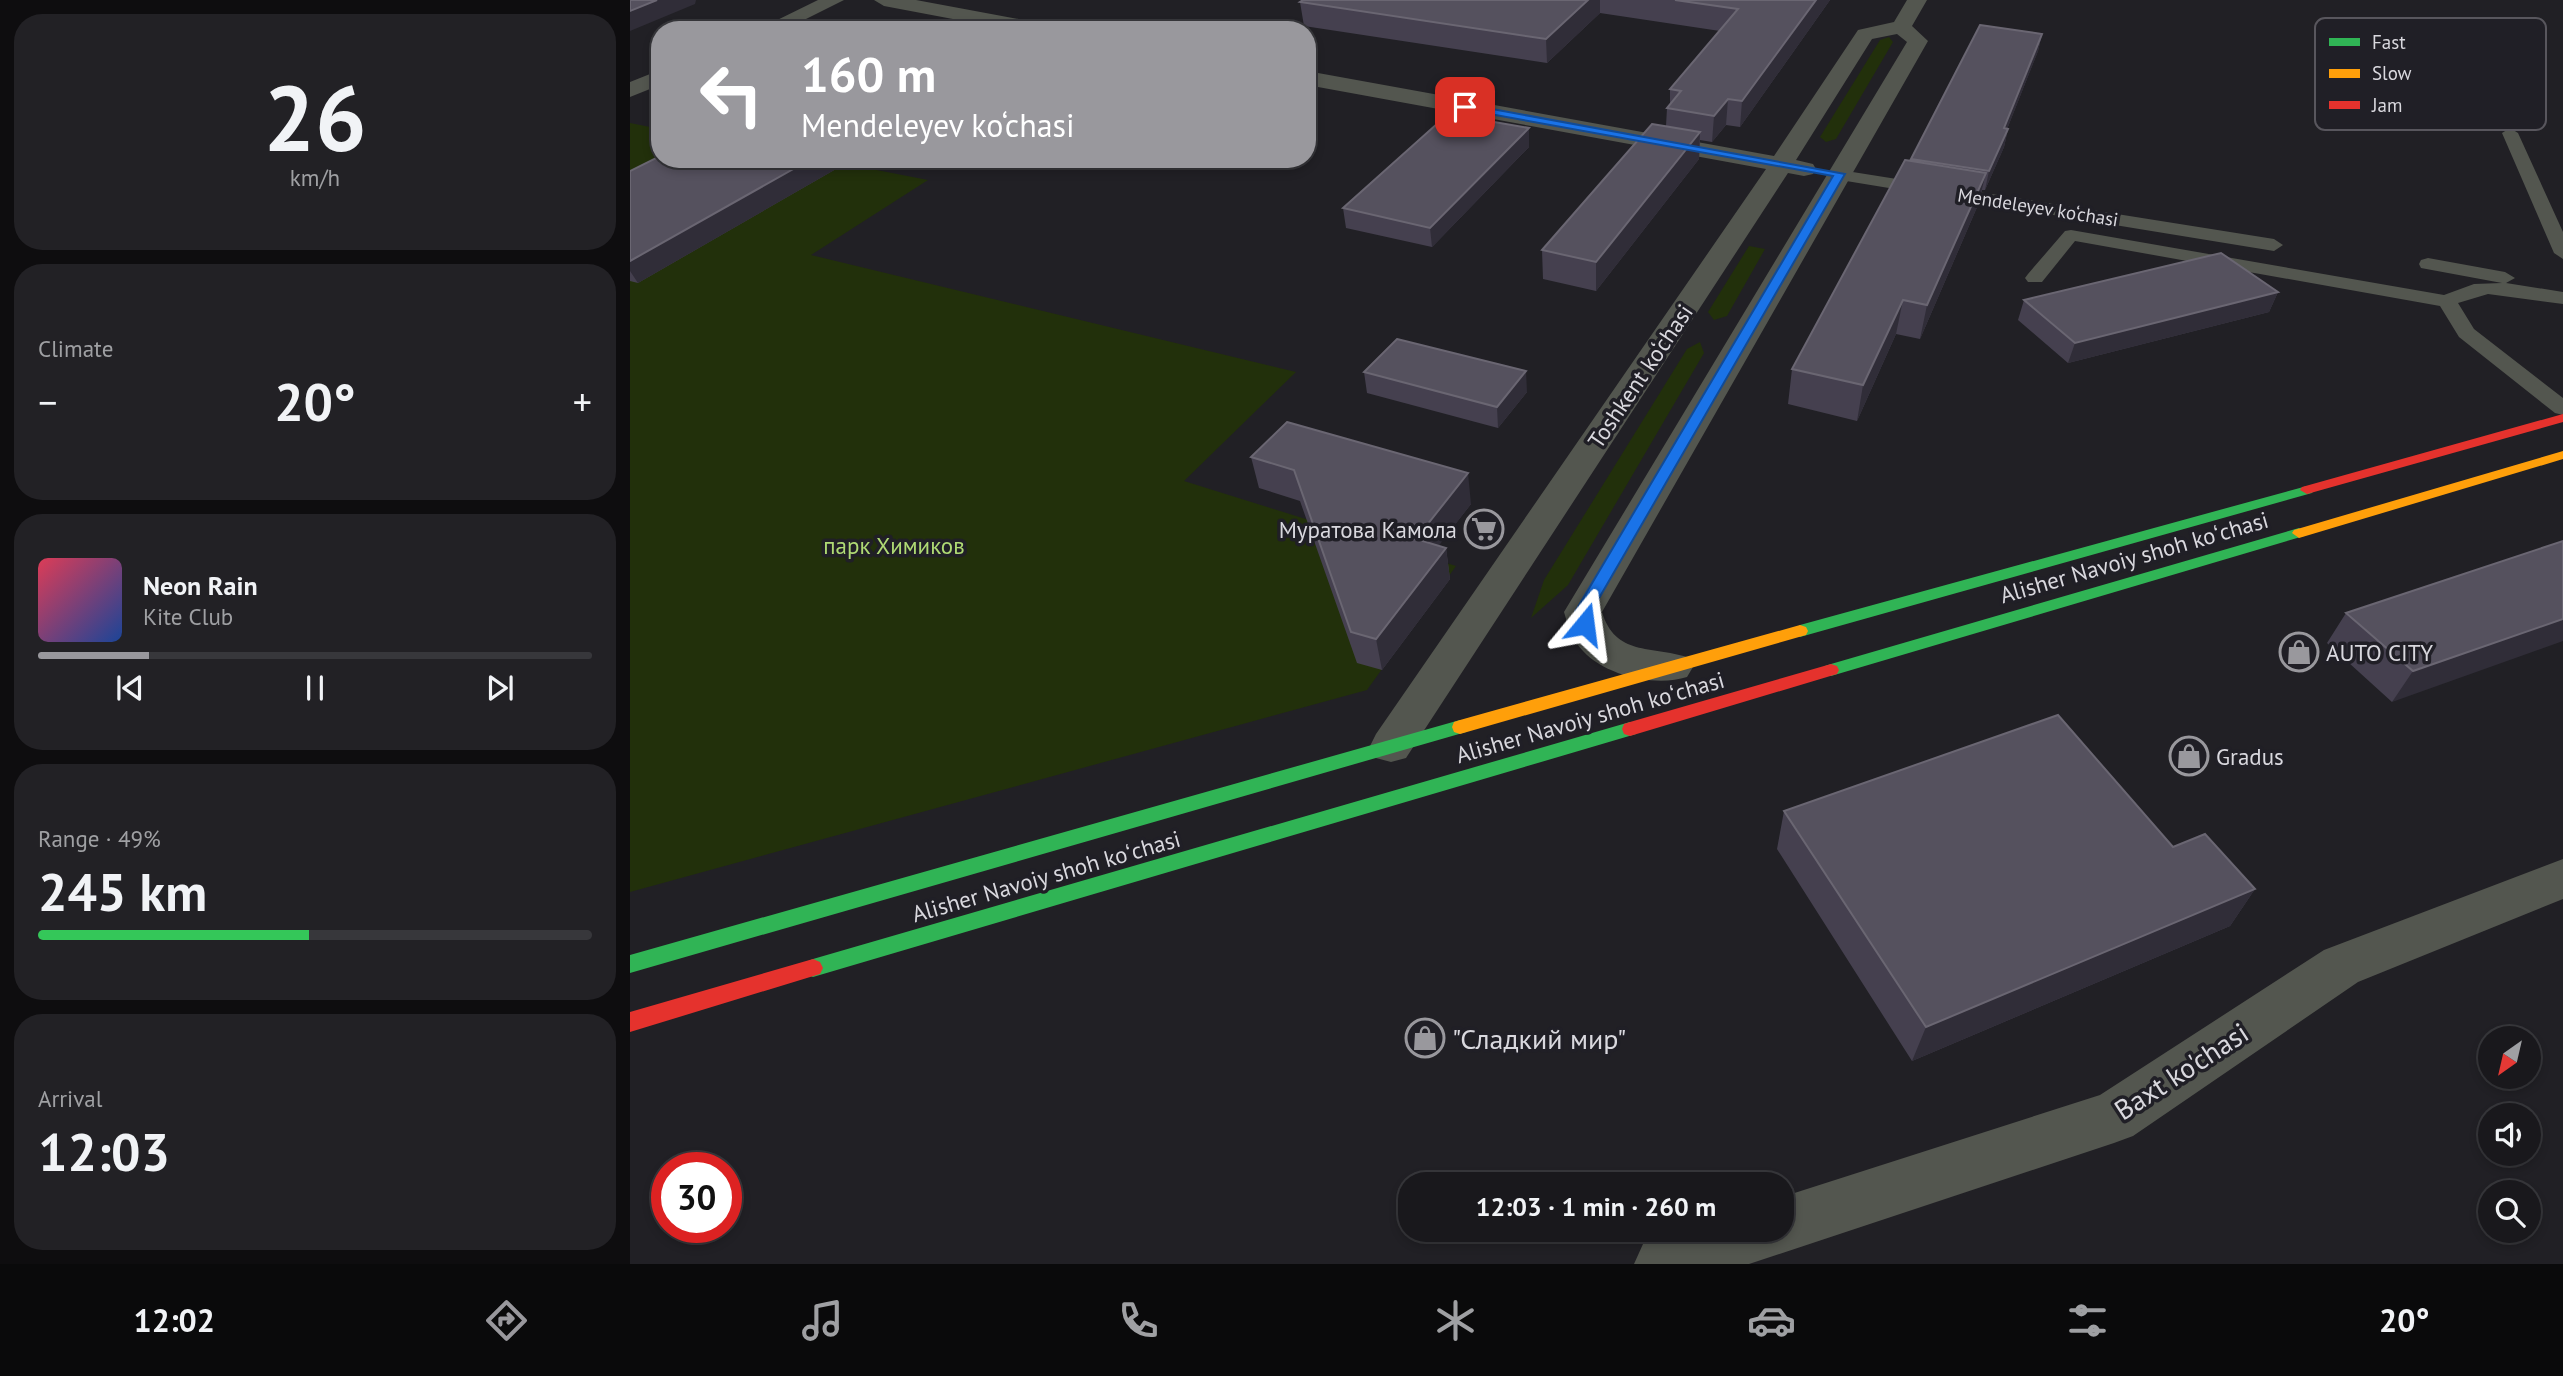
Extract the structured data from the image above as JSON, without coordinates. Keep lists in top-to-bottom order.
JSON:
{
  "streets": {
    "main road": ["Alisher Navoiy shoh koʻchasi"],
    "street": ["Mendeleyev ko‘chasi", "Toshkent ko‘chasi", "Baxt ko'chasi"]
  },
  "crossings": [
    ["Mendeleyev ko‘chasi", "Toshkent ko‘chasi"],
    ["Toshkent ko‘chasi", "Alisher Navoiy shoh koʻchasi"]
  ],
  "parks": ["парк Химиков"],
  "places": {
    "supermarket": ["Муратова Камола"],
    "shop": ["AUTO CITY", "Gradus", "\"Сладкий мир\""]
  },
  "legend": ["Fast", "Slow", "Jam"],
  "north": "bottom left",
  "page": {
    "tile": [
      ["26", "km/h"],
      "Climate",
      ["Range · 49%", "245 km"],
      ["Arrival", "12:03"]
    ],
    "turn": ["160 m", "Mendeleyev ko‘chasi"],
    "heat": ["−", "20°", "+"],
    "song": ["Neon Rain", "Kite Club"],
    "limit": "30",
    "trip": "12:03 · 1 min · 260 m",
    "tabs": ["12:02", "20°"]
  }
}
